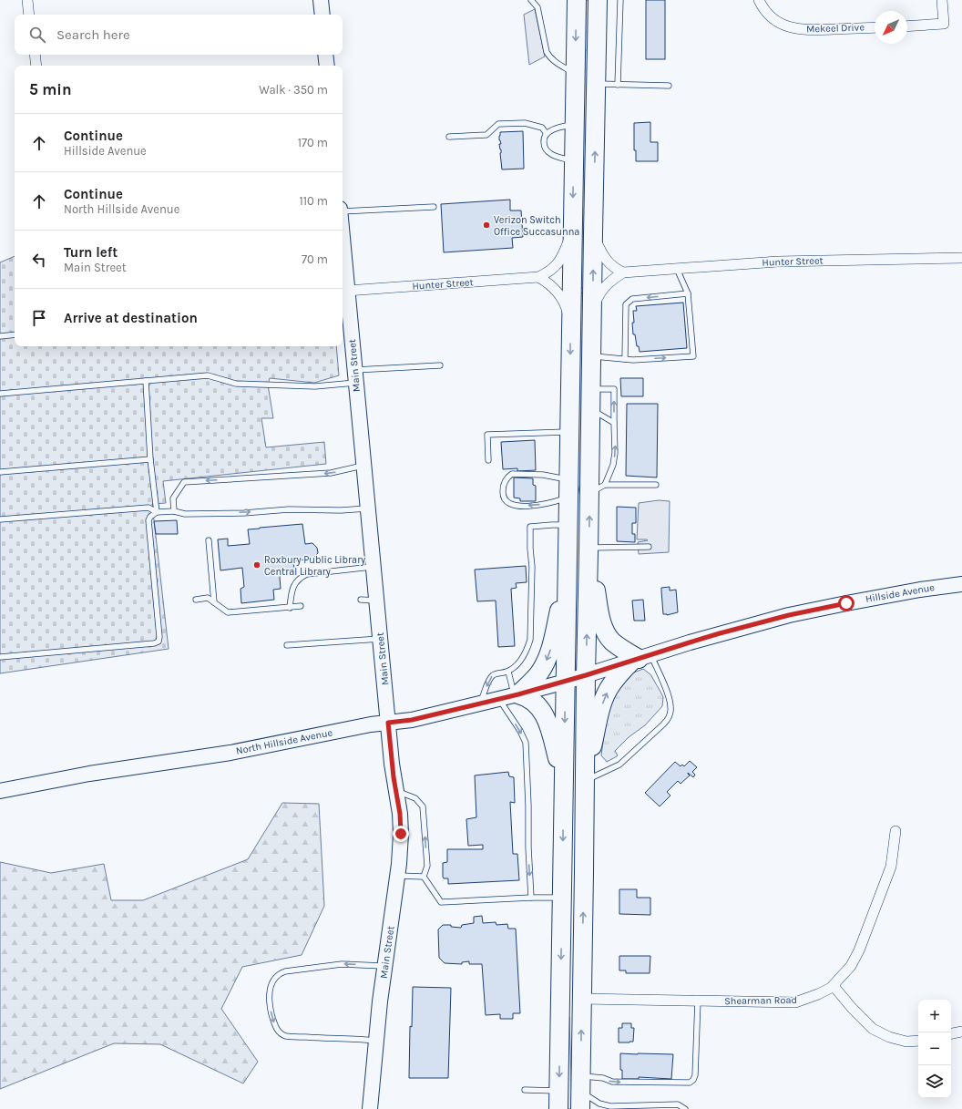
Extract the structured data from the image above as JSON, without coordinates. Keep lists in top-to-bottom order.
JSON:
{
  "streets": {
    "main road": ["Main Street", "Hillside Avenue", "North Hillside Avenue"],
    "street": ["Mekeel Drive", "Hunter Street", "Shearman Road"]
  },
  "crossings": [
    ["Hunter Street", "Main Street"],
    ["Main Street", "North Hillside Avenue"],
    ["Hillside Avenue", "North Hillside Avenue"]
  ],
  "places": ["Verizon Switch Office Succasunna", "Roxbury Public Library Central Library"],
  "north": "bottom left",
  "page": {
    "search": "Search here",
    "heading": ["5 min", "Walk · 350 m"],
    "list": [
      ["Continue", "Hillside Avenue", "170 m"],
      ["Continue", "North Hillside Avenue", "110 m"],
      ["Turn left", "Main Street", "70 m"],
      "Arrive at destination"
    ],
    "map_buttons": ["+", "−"]
  }
}
